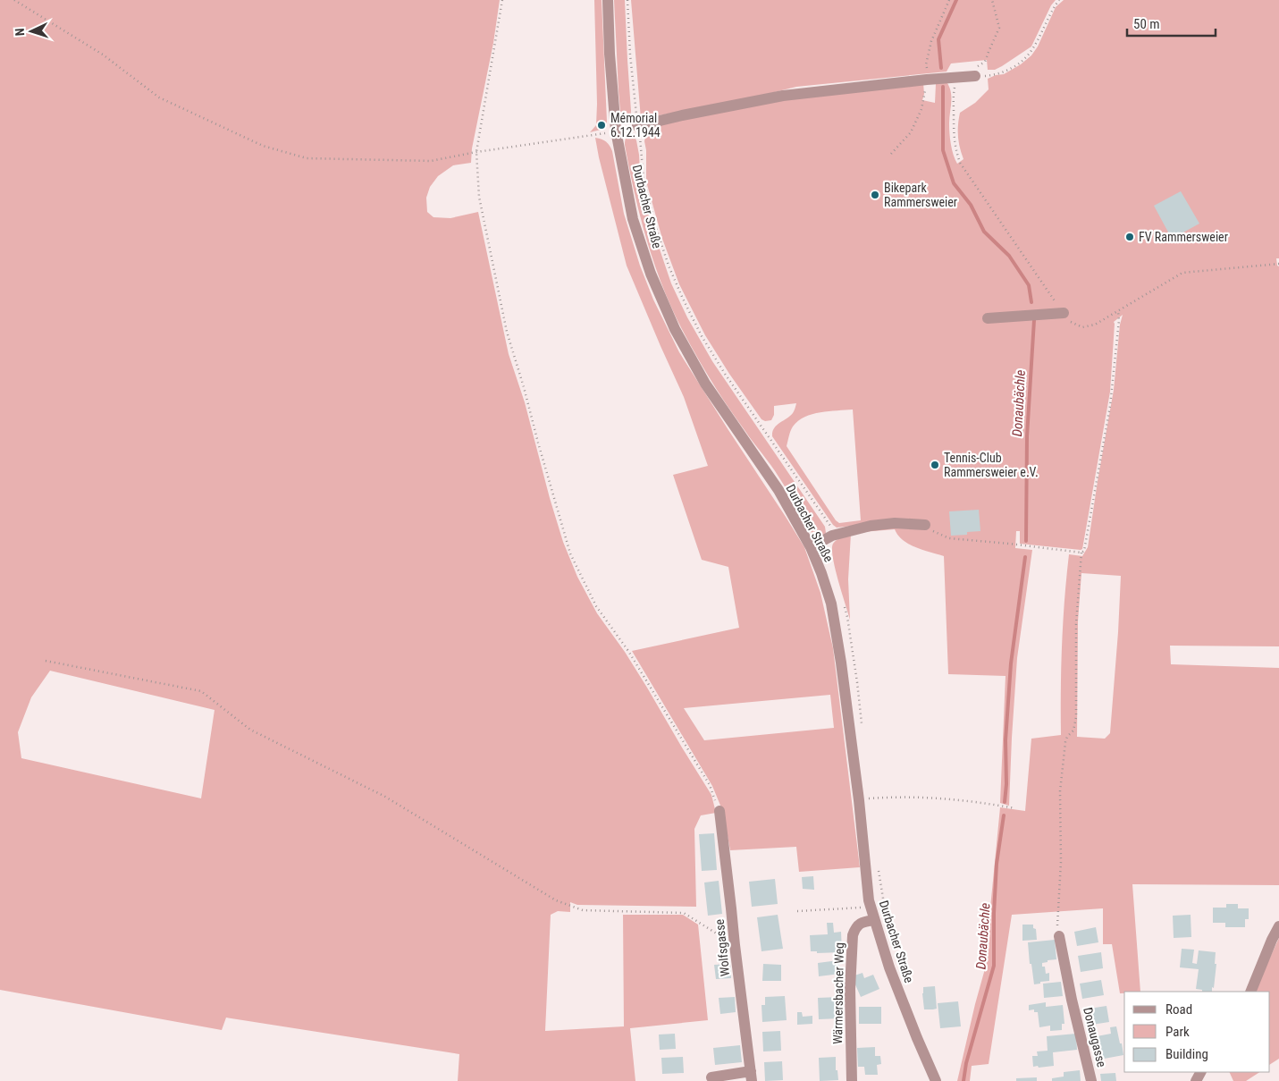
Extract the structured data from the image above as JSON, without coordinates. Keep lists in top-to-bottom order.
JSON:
{
  "streets": {
    "street": [
      "Durbacher Straße",
      "Wolfsgasse",
      "Wärmersbacher Weg",
      "Donaugasse"
    ]
  },
  "crossings": [
    ["Durbacher Straße", "Wärmersbacher Weg"]
  ],
  "water": ["Donaubächle"],
  "places": [
    "Mémorial 6.12.1944",
    "Bikepark Rammersweier",
    "FV Rammersweier",
    "Tennis-Club Rammersweier e.V."
  ],
  "legend": ["Road", "Park", "Building"],
  "scale_bar": "50 m",
  "north": "left"
}
